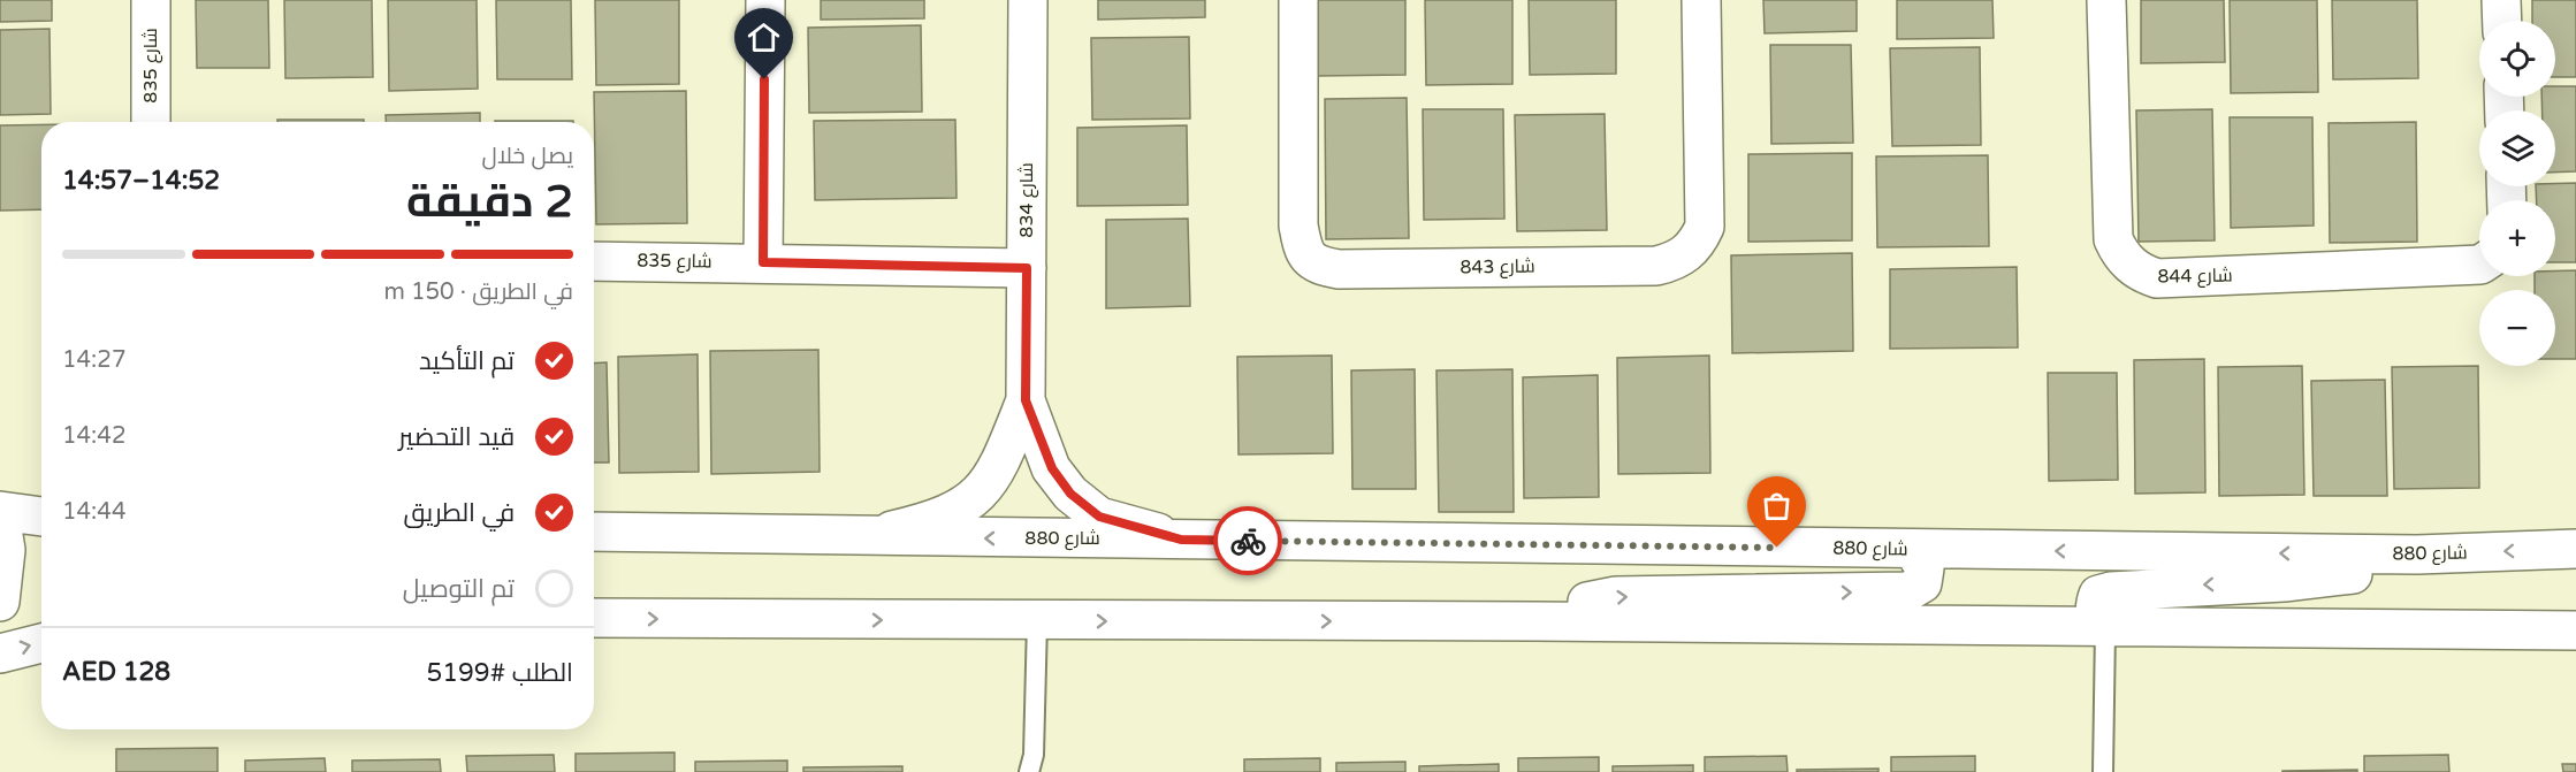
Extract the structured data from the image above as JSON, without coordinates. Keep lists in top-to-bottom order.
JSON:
{
  "streets": {
    "street": [
      "شارع 835",
      "شارع 834",
      "شارع 843",
      "شارع 844",
      "شارع 880"
    ]
  },
  "crossings": [
    ["شارع 835", "شارع 834"],
    ["شارع 834", "شارع 880"]
  ],
  "page": {
    "map_buttons": ["+", "−"],
    "heading": ["2 دقيقة", "يصل خلال", "14:52–14:57"],
    "panel": ["الطلب #5199", "AED 128"],
    "bar": "في الطريق · 150 m",
    "list": [
      ["تم التأكيد", "14:27"],
      ["قيد التحضير", "14:42"],
      ["في الطريق", "14:44"],
      "تم التوصيل"
    ]
  }
}
